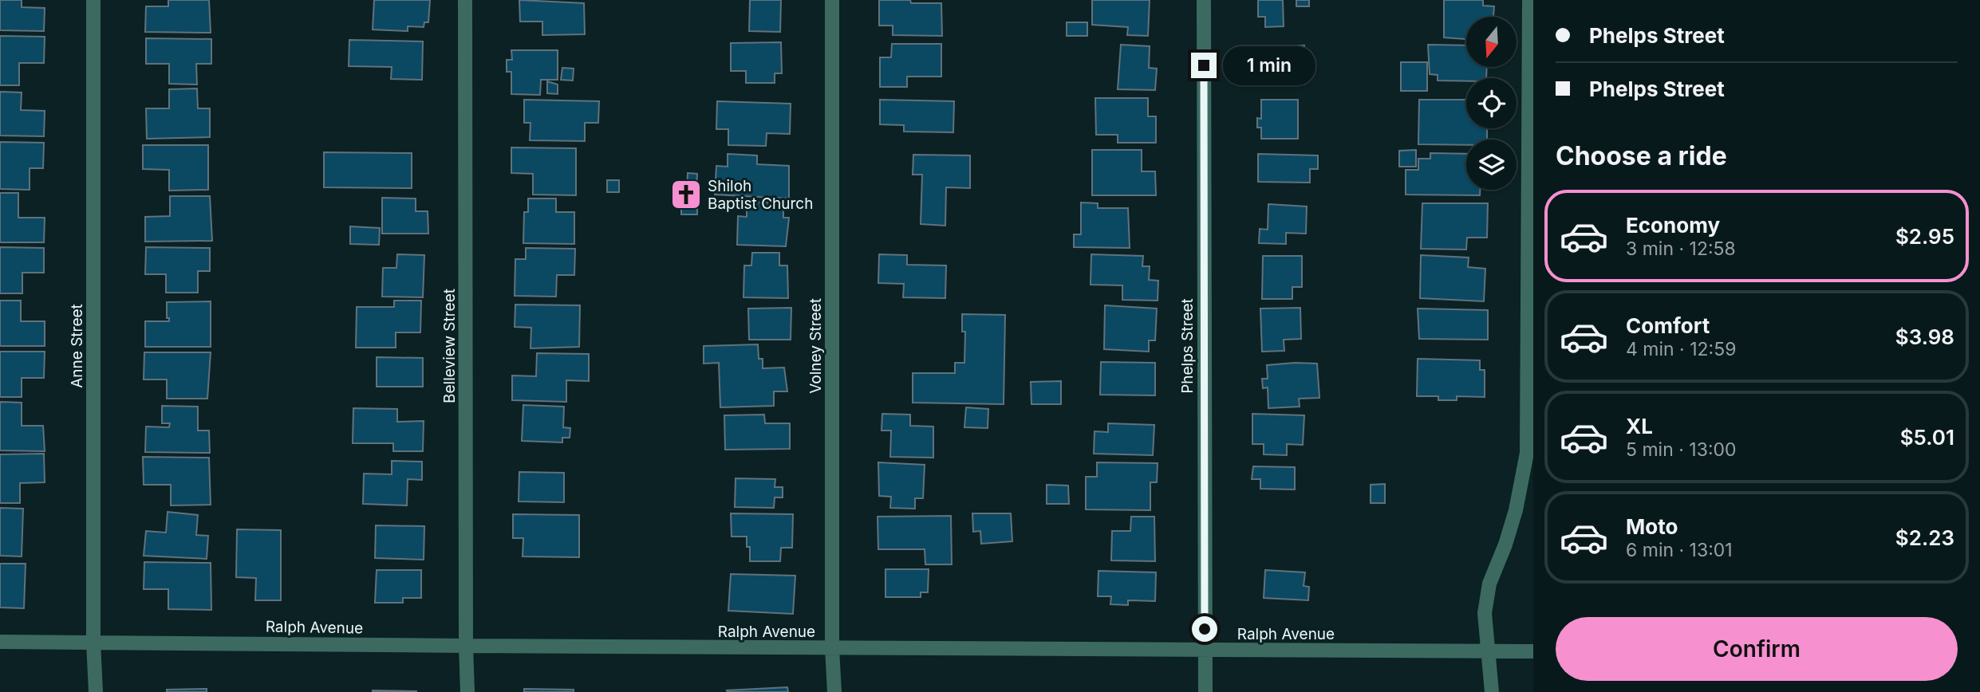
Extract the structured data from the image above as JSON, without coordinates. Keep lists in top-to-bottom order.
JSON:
{
  "streets": {
    "street": [
      "Anne Street",
      "Belleview Street",
      "Volney Street",
      "Phelps Street",
      "Ralph Avenue"
    ]
  },
  "crossings": [
    ["Anne Street", "Ralph Avenue"],
    ["Belleview Street", "Ralph Avenue"],
    ["Volney Street", "Ralph Avenue"],
    ["Phelps Street", "Ralph Avenue"]
  ],
  "places": {
    "church": ["Shiloh Baptist Church"]
  },
  "north": "bottom",
  "page": {
    "banner": ["Phelps Street", "Phelps Street"],
    "bubble": "1 min",
    "heading": "Choose a ride",
    "list": [
      {
        "name": "Economy",
        "note": "3 min · 12:58",
        "value": "$2.95"
      },
      {
        "name": "Comfort",
        "note": "4 min · 12:59",
        "value": "$3.98"
      },
      {
        "name": "XL",
        "note": "5 min · 13:00",
        "value": "$5.01"
      },
      {
        "name": "Moto",
        "note": "6 min · 13:01",
        "value": "$2.23"
      }
    ],
    "buttons": "Confirm"
  }
}
